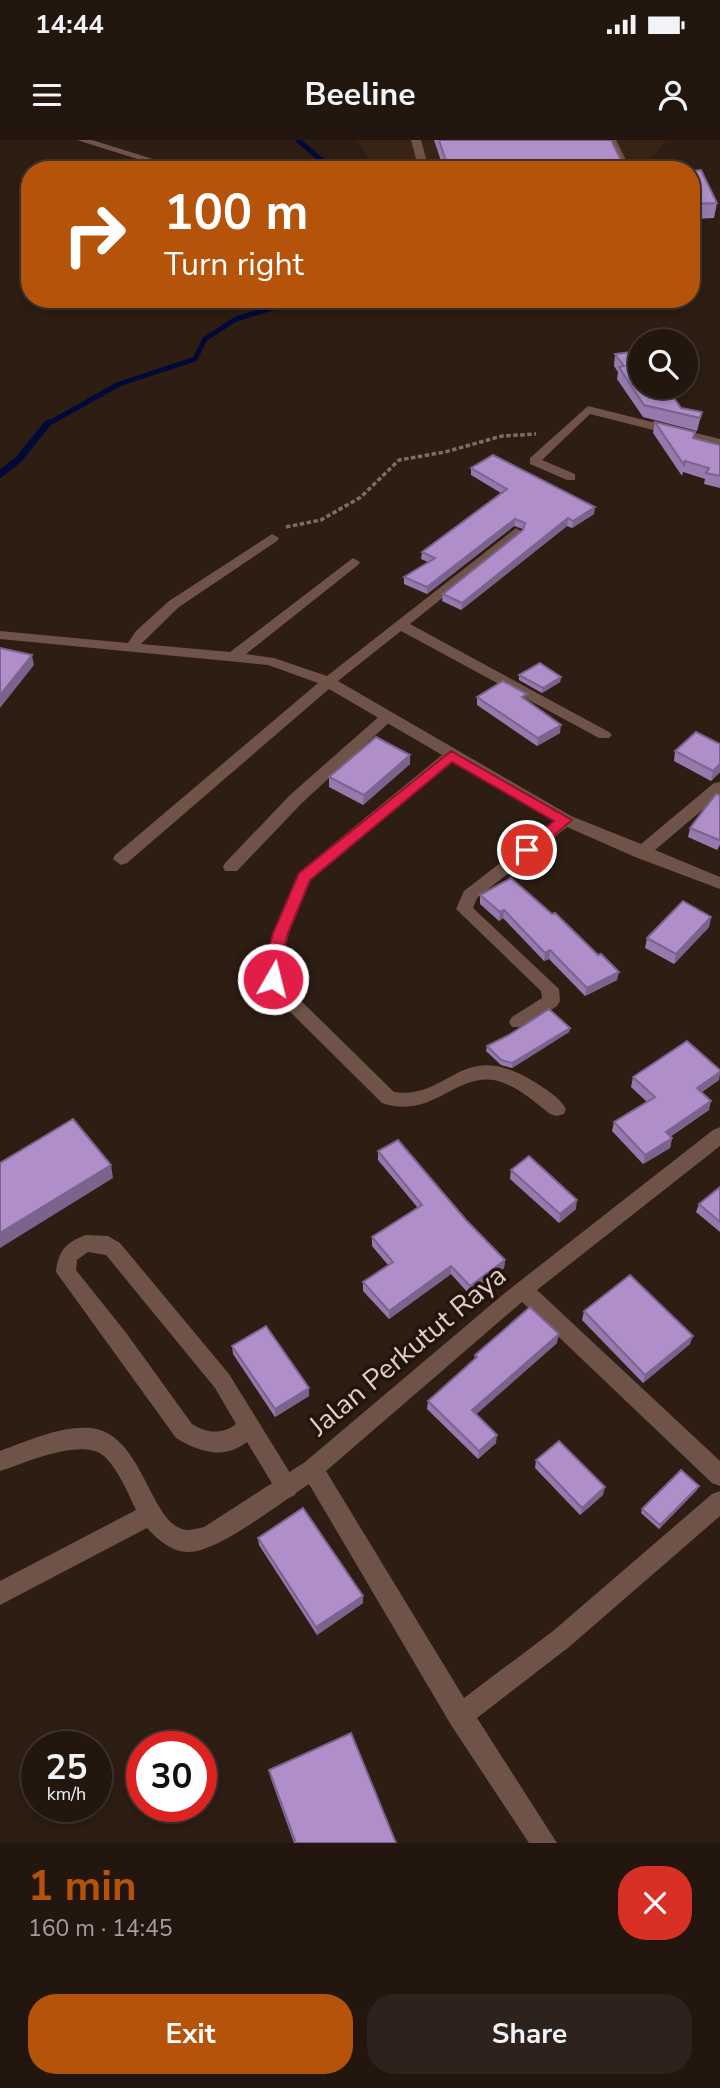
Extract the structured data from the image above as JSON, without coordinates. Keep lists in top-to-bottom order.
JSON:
{
  "streets": {
    "street": ["Jalan Perkutut Raya"]
  },
  "page": {
    "status": "14:44",
    "header": "Beeline",
    "turn": ["100 m", "Turn right"],
    "speed": "25 km/h",
    "limit": "30",
    "heading": ["1 min", "160 m · 14:45"],
    "buttons": ["Exit", "Share"]
  }
}
